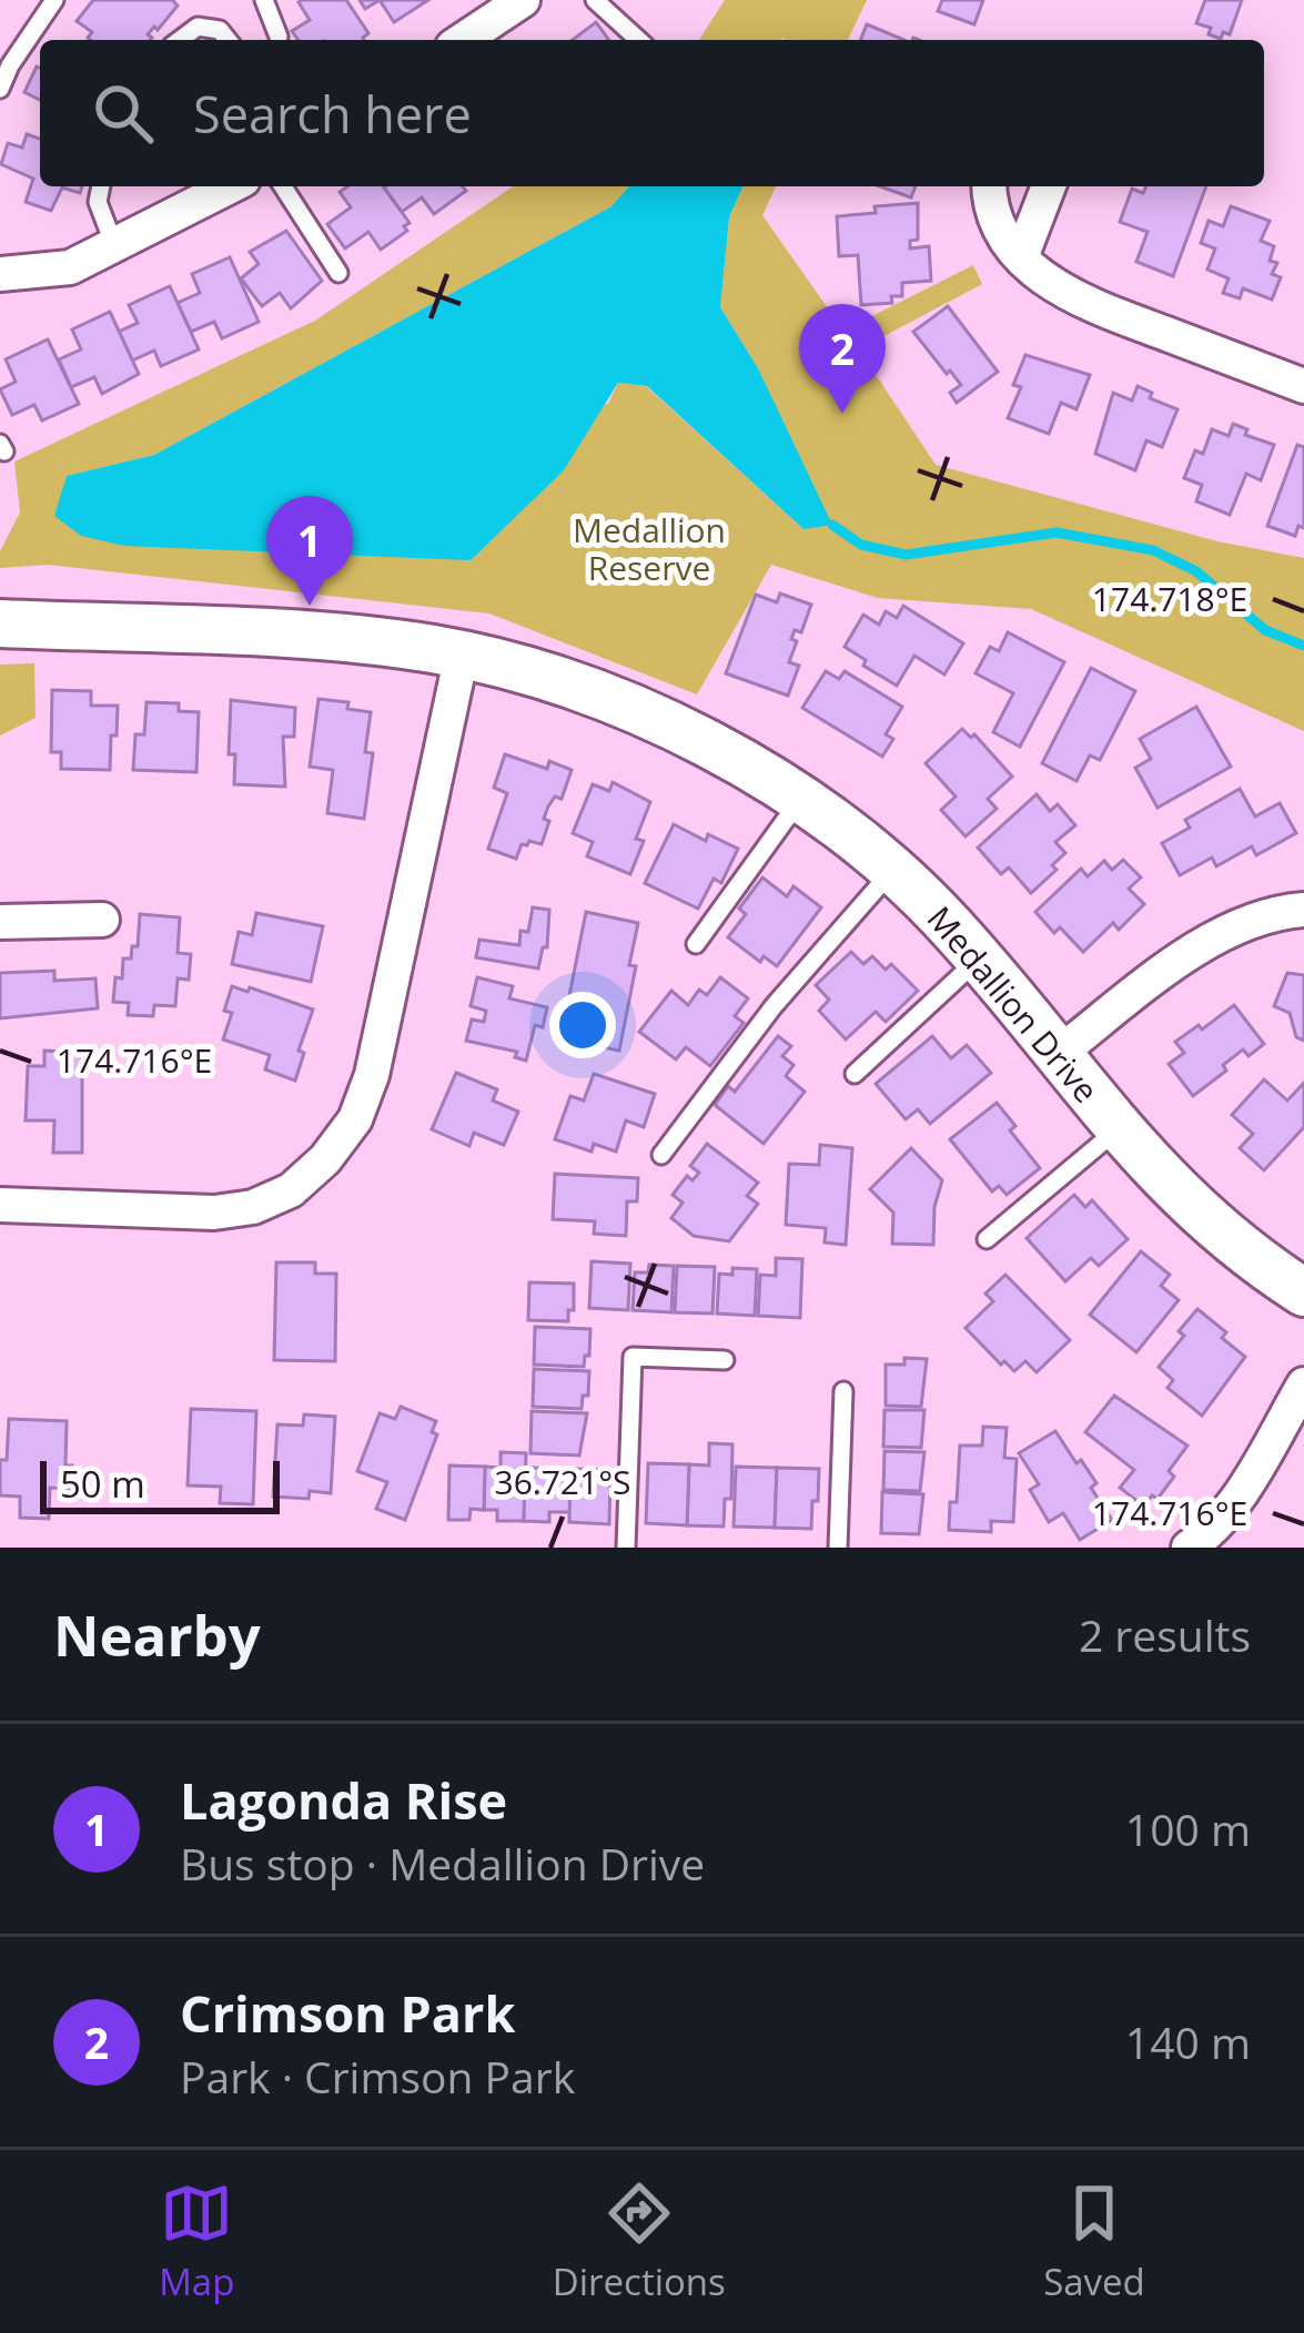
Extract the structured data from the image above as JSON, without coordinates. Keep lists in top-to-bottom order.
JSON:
{
  "streets": {
    "street": ["Medallion Drive"]
  },
  "parks": ["Medallion Reserve"],
  "scale_bar": "50 m",
  "page": {
    "search": "Search here",
    "pins": ["2", "1"],
    "scale": "50 m",
    "heading": ["Nearby", "2 results"],
    "list": [
      {
        "mark": "1",
        "name": "Lagonda Rise",
        "note": "Bus stop · Medallion Drive",
        "value": "100 m"
      },
      {
        "mark": "2",
        "name": "Crimson Park",
        "note": "Park · Crimson Park",
        "value": "140 m"
      }
    ],
    "nav": ["Map", "Directions", "Saved"]
  },
  "coordinates": ["174.718°E", "174.716°E", "36.721°S"]
}
